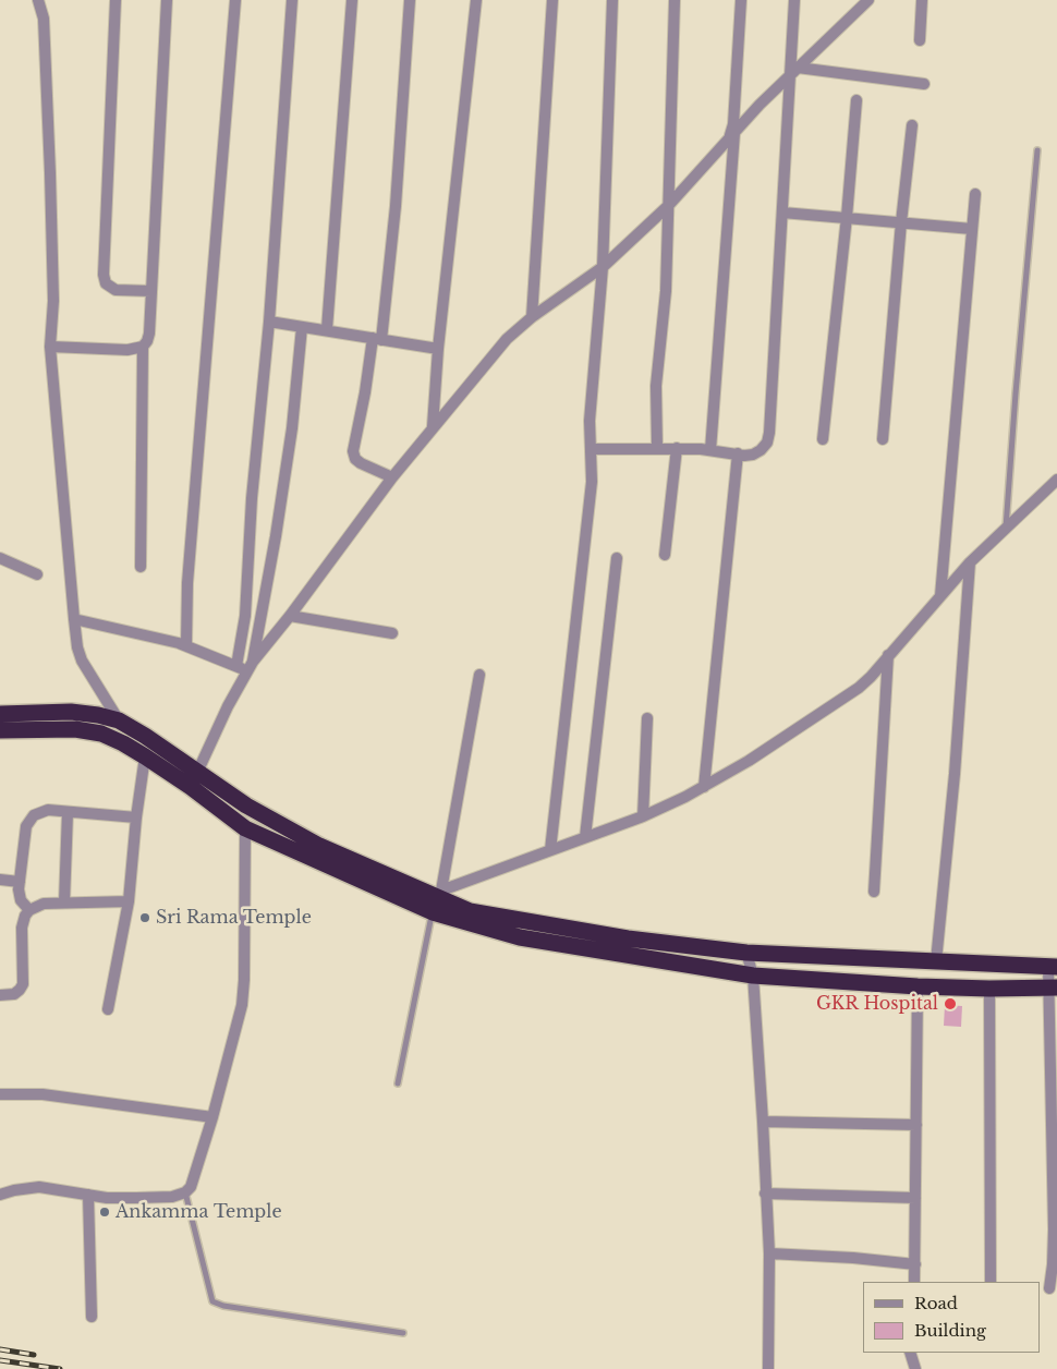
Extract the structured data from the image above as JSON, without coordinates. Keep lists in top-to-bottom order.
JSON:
{
  "places": ["Sri Rama Temple", "GKR Hospital", "Ankamma Temple"],
  "legend": ["Road", "Building"]
}
